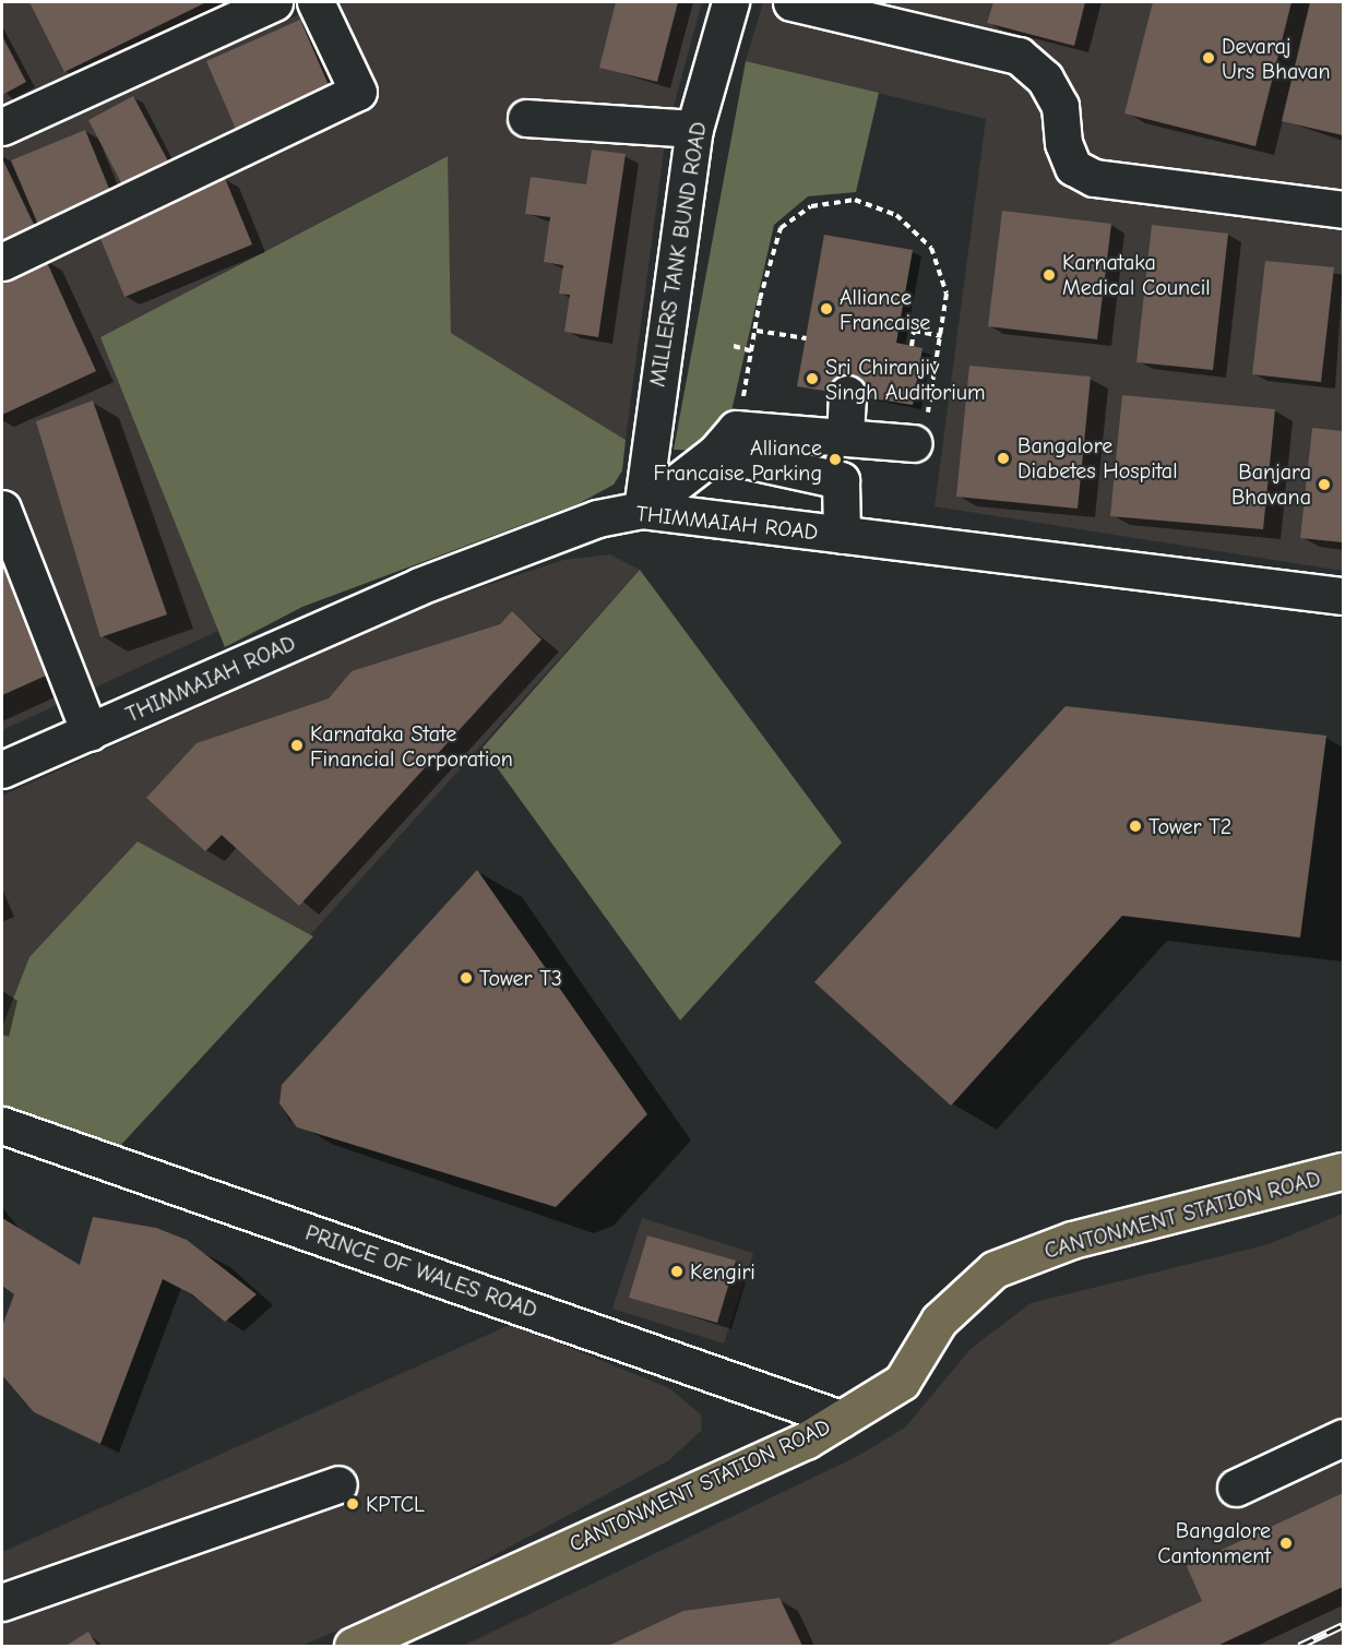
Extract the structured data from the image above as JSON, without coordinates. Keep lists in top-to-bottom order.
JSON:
{
  "streets": {
    "main road": ["CANTONMENT STATION ROAD"],
    "street": ["MILLERS TANK BUND ROAD", "THIMMAIAH ROAD", "PRINCE OF WALES ROAD"]
  },
  "crossings": [
    ["MILLERS TANK BUND ROAD", "THIMMAIAH ROAD"],
    ["CANTONMENT STATION ROAD", "PRINCE OF WALES ROAD"]
  ],
  "places": [
    "Devaraj Urs Bhavan",
    "Karnataka Medical Council",
    "Alliance Francaise",
    "Sri Chiranjiv Singh Auditorium",
    "Bangalore Diabetes Hospital",
    "Alliance Francaise Parking",
    "Banjara Bhavana",
    "Karnataka State Financial Corporation",
    "Tower T2",
    "Tower T3",
    "Kengiri",
    "KPTCL",
    "Bangalore Cantonment"
  ]
}
